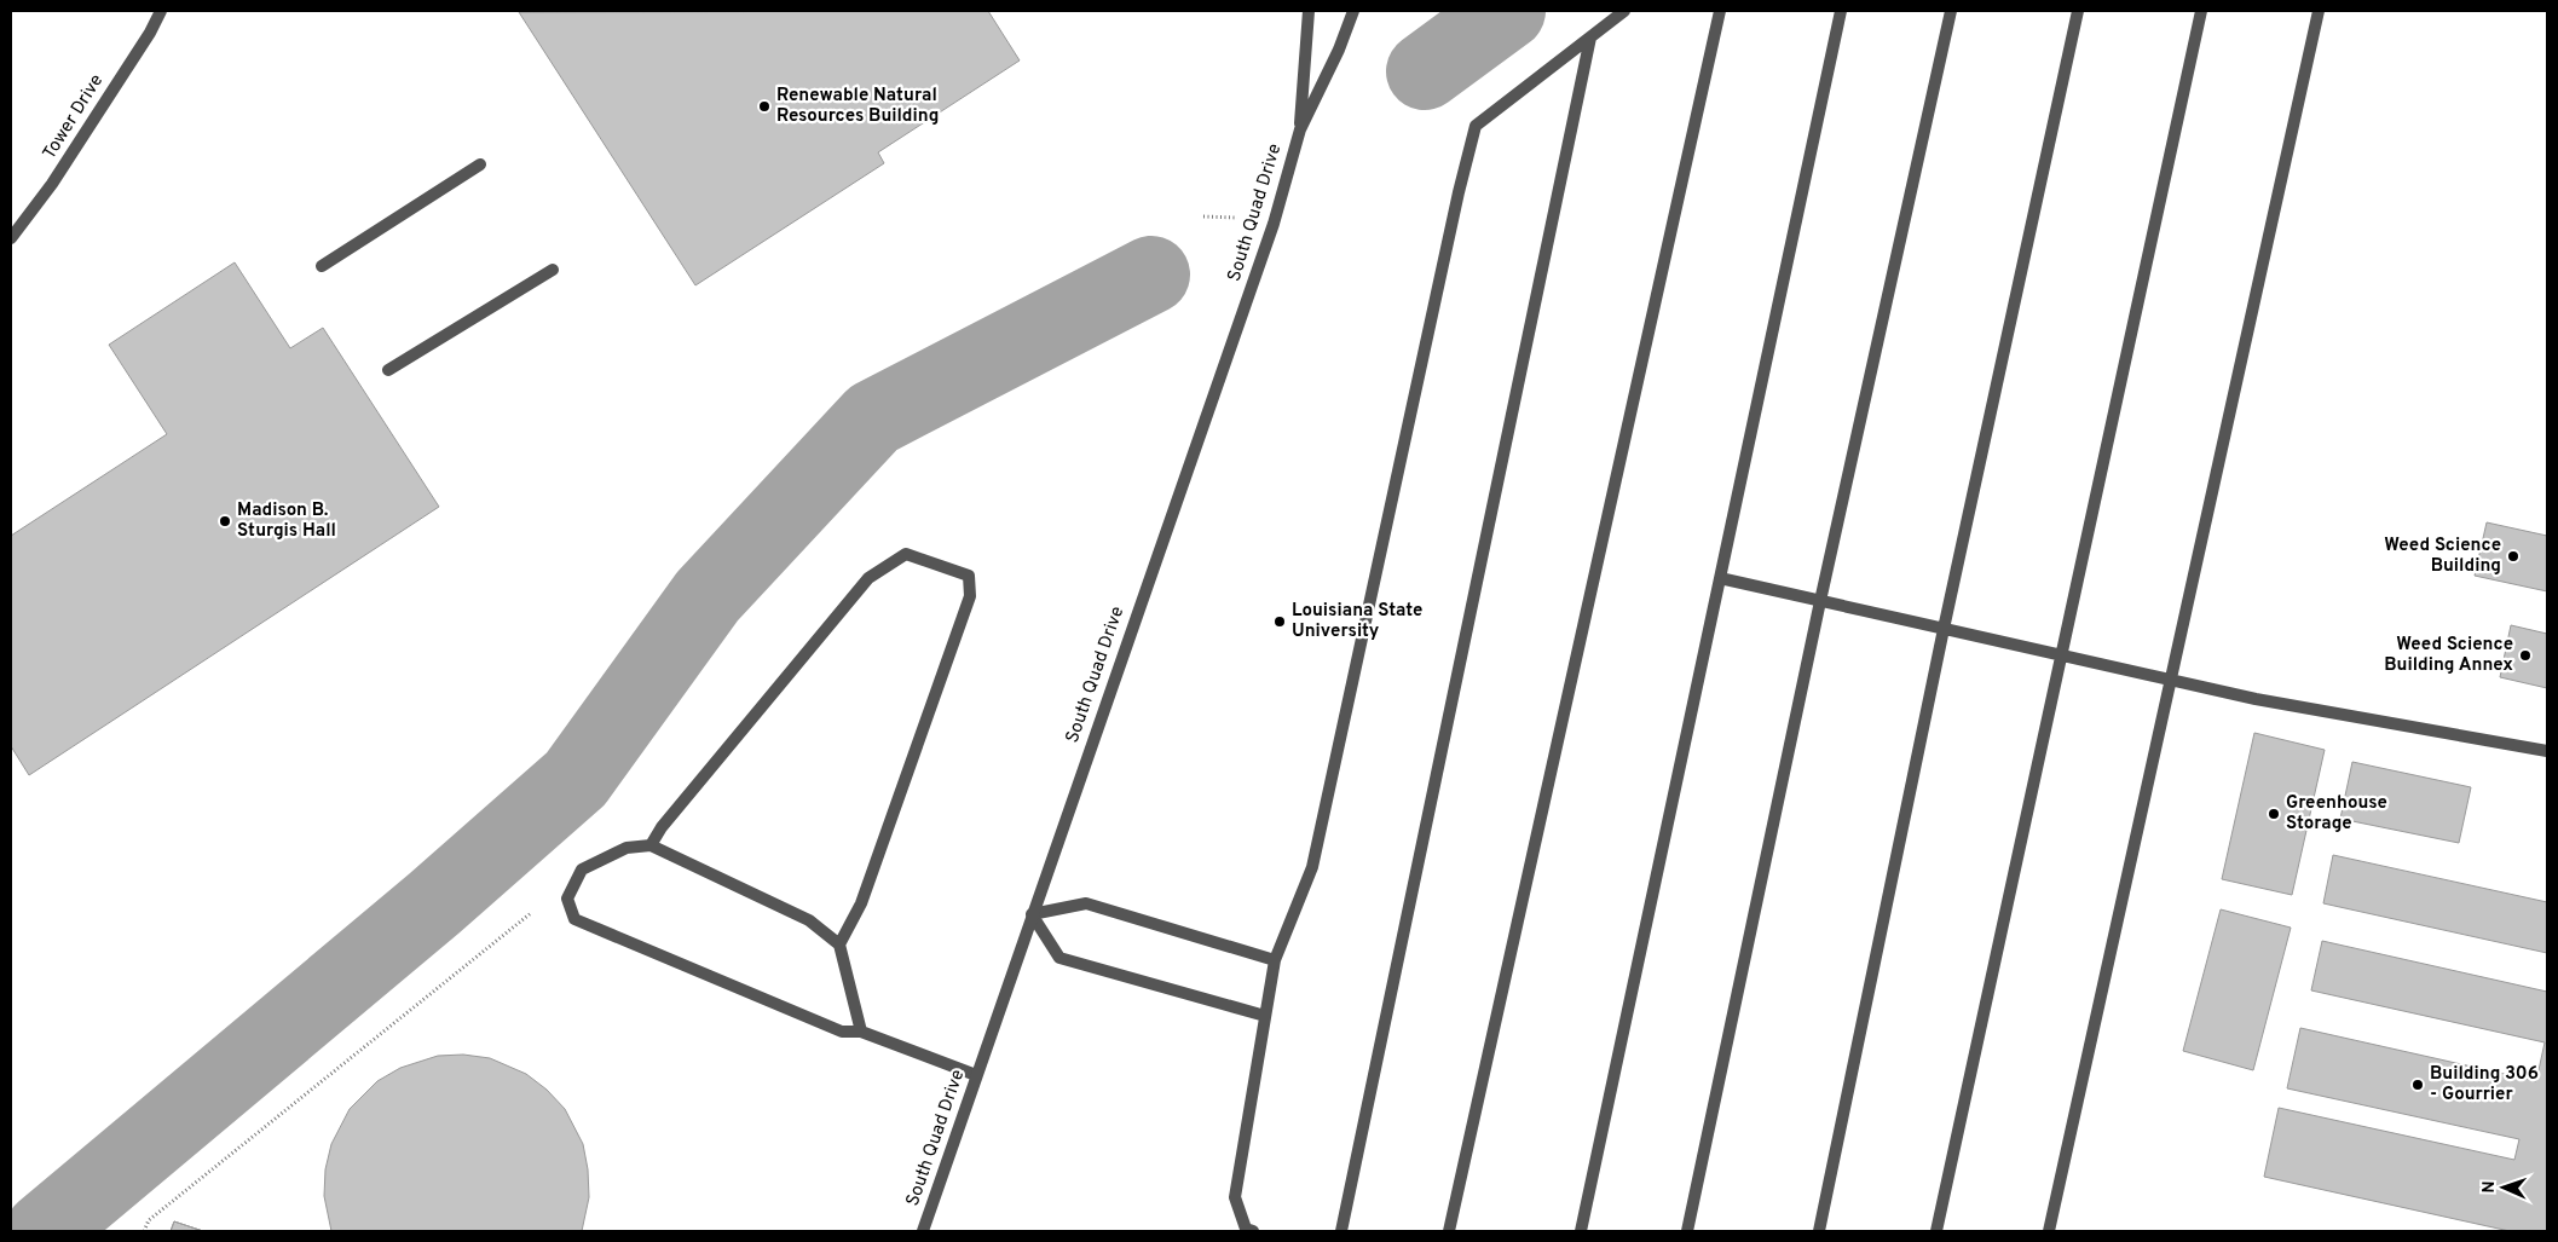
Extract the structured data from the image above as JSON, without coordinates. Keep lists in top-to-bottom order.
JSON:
{
  "streets": {
    "street": ["Tower Drive", "South Quad Drive"]
  },
  "places": [
    "Renewable Natural Resources Building",
    "Madison B. Sturgis Hall",
    "Weed Science Building",
    "Louisiana State University",
    "Weed Science Building Annex",
    "Greenhouse Storage",
    "Building 306 - Gourrier"
  ],
  "north": "left"
}
